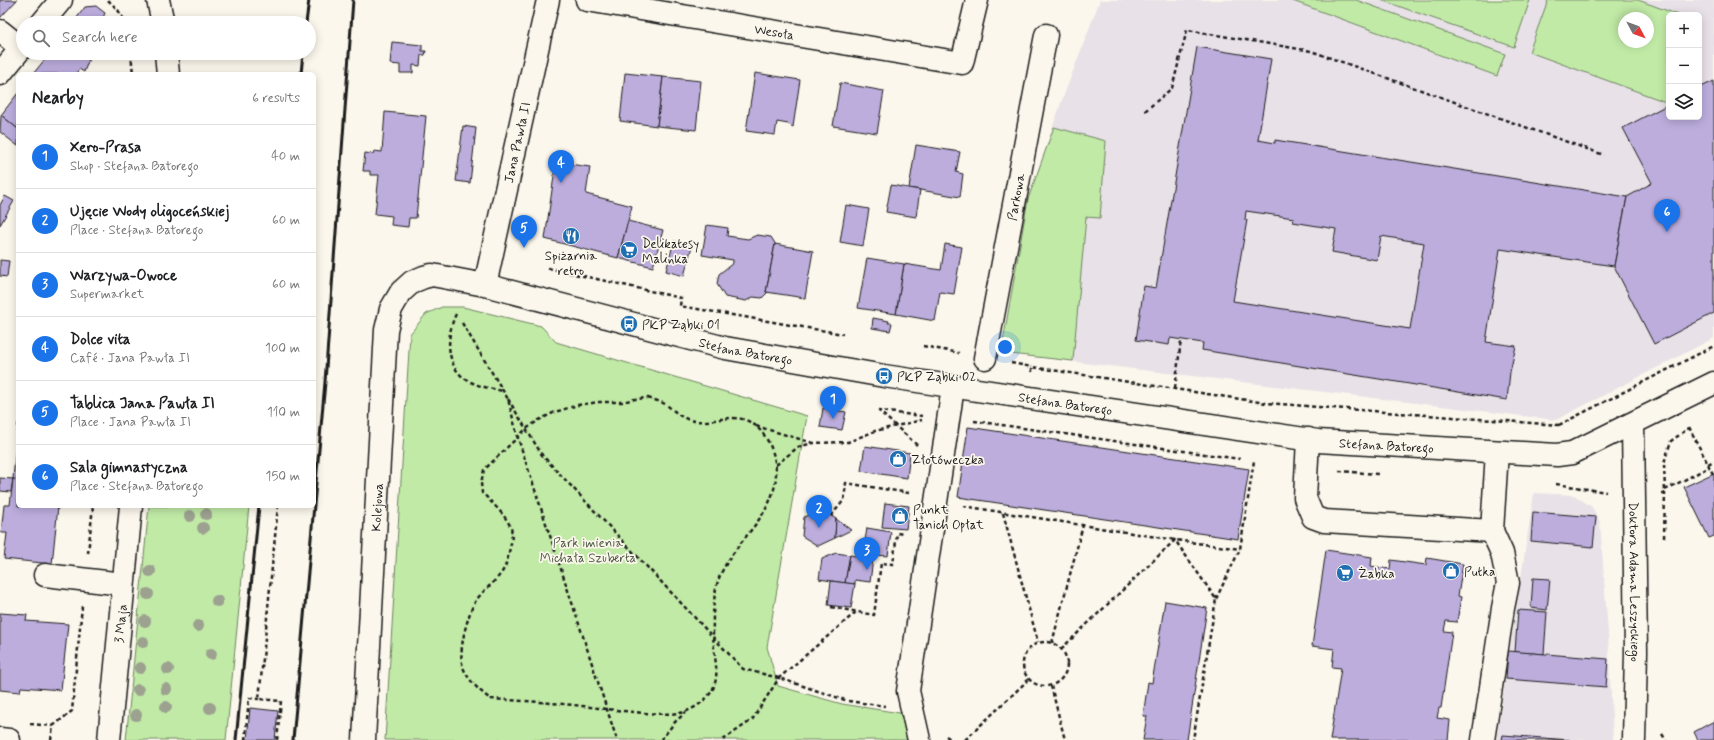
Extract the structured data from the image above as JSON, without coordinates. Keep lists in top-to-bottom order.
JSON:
{
  "streets": {
    "street": [
      "Wesoła",
      "Jana Pawła II",
      "Parkowa",
      "Stefana Batorego",
      "Kolejowa",
      "Doktora Adama Leszyckiego",
      "3 Maja"
    ]
  },
  "crossings": [
    ["Jana Pawła II", "Stefana Batorego"],
    ["Stefana Batorego", "Kolejowa"],
    ["Stefana Batorego", "Doktora Adama Leszyckiego"]
  ],
  "parks": ["Park imienia Michała Szuberta"],
  "places": {
    "restaurant": ["Spiżarnia retro"],
    "supermarket": ["Delikatesy Malinka", "Żabka"],
    "bus stop": ["PKP Ząbki 01", "PKP Ząbki 02"],
    "shop": ["Złotóweczka", "Punkt Tanich Opłat", "Putka"]
  },
  "north": "bottom right",
  "page": {
    "map_buttons": ["+", "−"],
    "search": "Search here",
    "heading": ["Nearby", "6 results"],
    "list": [
      {
        "mark": "1",
        "name": "Xero-Prasa",
        "note": "Shop · Stefana Batorego",
        "value": "40 m"
      },
      {
        "mark": "2",
        "name": "Ujęcie Wody oligoceńskiej",
        "note": "Place · Stefana Batorego",
        "value": "60 m"
      },
      {
        "mark": "3",
        "name": "Warzywa-Owoce",
        "note": "Supermarket",
        "value": "60 m"
      },
      {
        "mark": "4",
        "name": "Dolce vita",
        "note": "Café · Jana Pawła II",
        "value": "100 m"
      },
      {
        "mark": "5",
        "name": "Tablica Jana Pawła II",
        "note": "Place · Jana Pawła II",
        "value": "110 m"
      },
      {
        "mark": "6",
        "name": "Sala gimnastyczna",
        "note": "Place · Stefana Batorego",
        "value": "150 m"
      }
    ],
    "pins": [
      "4",
      "6",
      "5",
      "1",
      "2",
      "3"
    ]
  }
}
